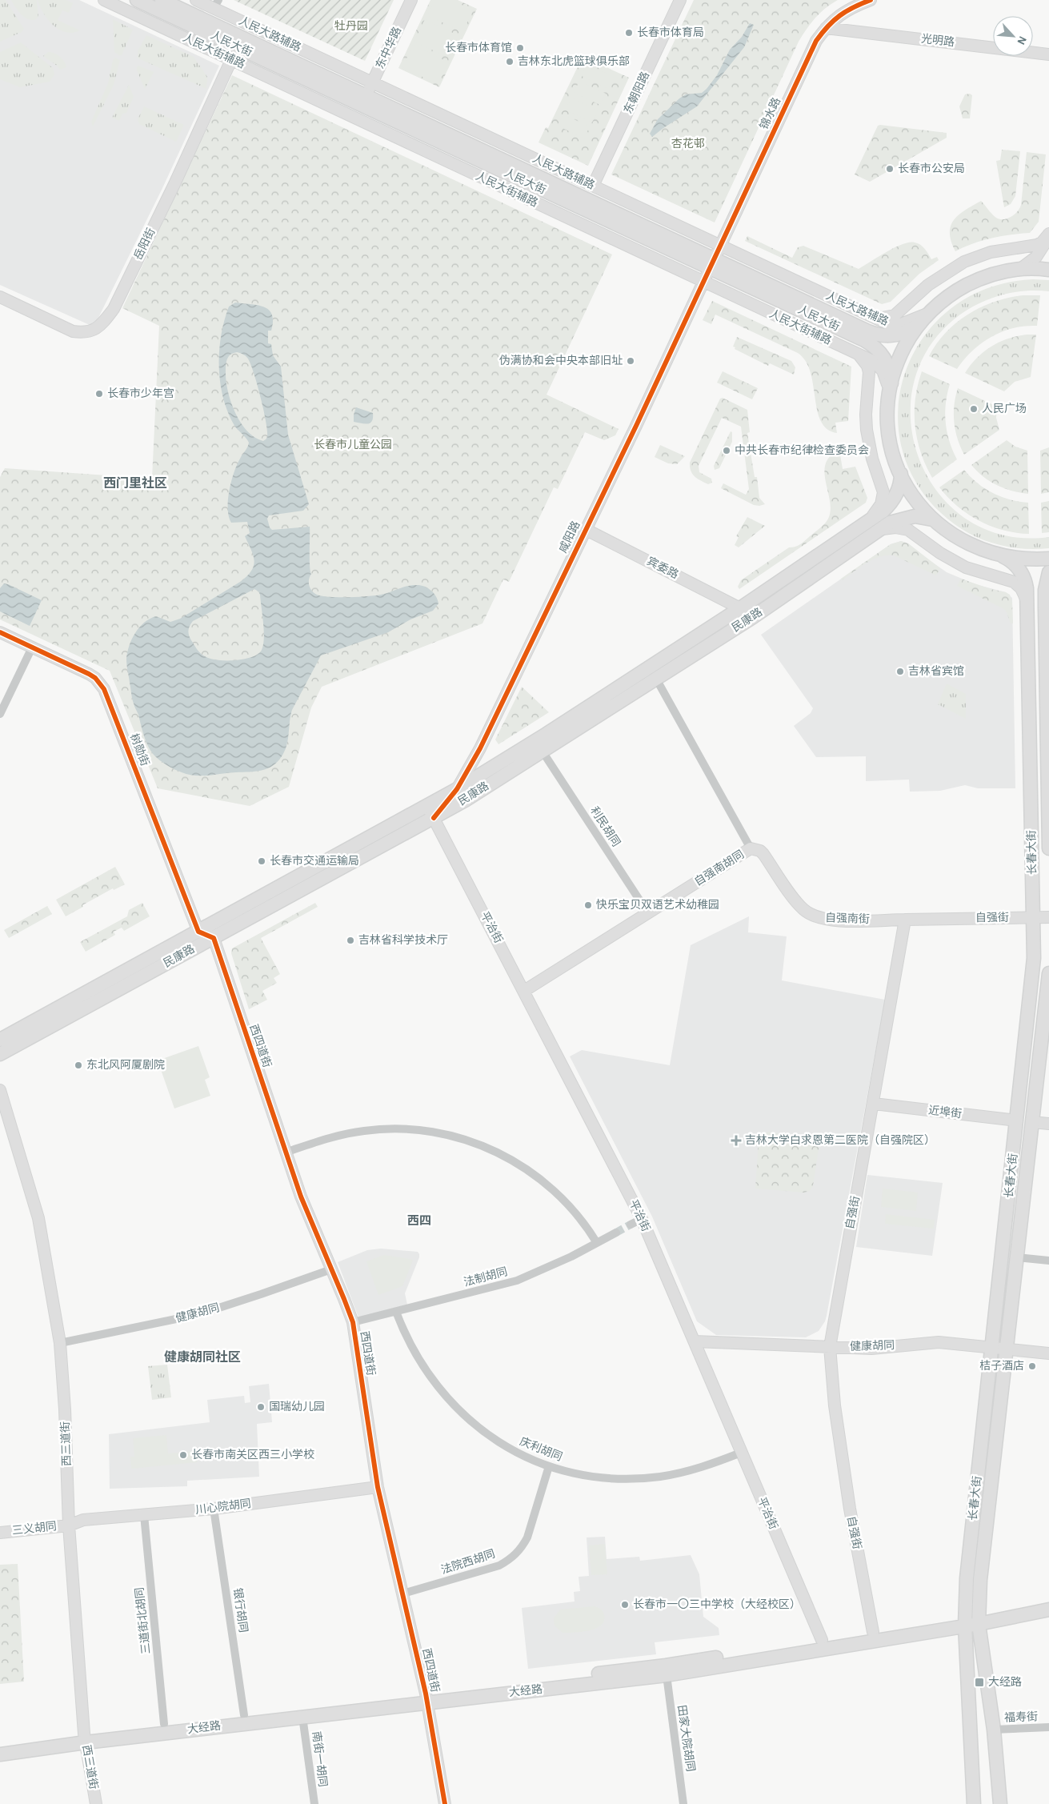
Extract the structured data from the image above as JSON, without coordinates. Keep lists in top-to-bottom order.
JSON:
{
  "streets": {
    "main road": [
      "人民大街",
      "民康路",
      "长春大街",
      "大经路"
    ],
    "street": [
      "人民大路辅路",
      "光明路",
      "东中华路",
      "人民大街辅路",
      "东朝阳路",
      "锦水路",
      "岳阳街",
      "咸阳路",
      "宾委路",
      "树勋街",
      "利民胡同",
      "自强南胡同",
      "自强街",
      "自强南街",
      "平治街",
      "西四道街",
      "近埠街",
      "法制胡同",
      "健康胡同",
      "西三道街",
      "庆利胡同",
      "川心院胡同",
      "三义胡同",
      "法院西胡同",
      "银行胡同",
      "三道街北胡同",
      "福寿街",
      "田家大院胡同",
      "南街一胡同"
    ]
  },
  "crossings": [
    ["人民大路辅路", "东中华路"],
    ["人民大路辅路", "东朝阳路"],
    ["人民大路辅路", "锦水路"],
    ["光明路", "锦水路"],
    ["人民大街", "东中华路"],
    ["人民大街", "锦水路"],
    ["人民大街", "咸阳路"],
    ["人民大街辅路", "岳阳街"],
    ["人民大街辅路", "咸阳路"],
    ["锦水路", "咸阳路"],
    ["咸阳路", "宾委路"],
    ["咸阳路", "民康路"],
    ["咸阳路", "平治街"],
    ["宾委路", "民康路"],
    ["民康路", "树勋街"],
    ["民康路", "利民胡同"],
    ["民康路", "自强南胡同"],
    ["民康路", "平治街"],
    ["民康路", "西四道街"],
    ["利民胡同", "自强南胡同"],
    ["长春大街", "自强街"],
    ["长春大街", "近埠街"],
    ["长春大街", "健康胡同"],
    ["长春大街", "大经路"],
    ["长春大街", "福寿街"],
    ["自强南胡同", "自强南街"],
    ["自强南胡同", "平治街"],
    ["自强街", "自强南街"],
    ["自强街", "近埠街"],
    ["自强街", "健康胡同"],
    ["自强街", "大经路"],
    ["平治街", "健康胡同"],
    ["平治街", "庆利胡同"],
    ["平治街", "大经路"],
    ["西四道街", "法制胡同"],
    ["西四道街", "健康胡同"],
    ["西四道街", "川心院胡同"],
    ["西四道街", "法院西胡同"],
    ["西四道街", "大经路"],
    ["法制胡同", "庆利胡同"],
    ["健康胡同", "西三道街"],
    ["西三道街", "川心院胡同"],
    ["西三道街", "三义胡同"],
    ["西三道街", "大经路"],
    ["庆利胡同", "法院西胡同"],
    ["川心院胡同", "三义胡同"],
    ["川心院胡同", "银行胡同"],
    ["川心院胡同", "三道街北胡同"],
    ["银行胡同", "大经路"],
    ["三道街北胡同", "大经路"],
    ["大经路", "田家大院胡同"],
    ["大经路", "南街一胡同"]
  ],
  "districts": ["西门里社区", "西四", "健康胡同社区"],
  "parks": ["牡丹园", "杏花邨", "长春市儿童公园"],
  "places": {
    "other": [
      "长春市体育局",
      "长春市体育馆",
      "吉林东北虎篮球俱乐部",
      "长春市公安局",
      "伪满协和会中央本部旧址",
      "长春市少年宫",
      "人民广场",
      "中共长春市纪律检查委员会",
      "吉林省宾馆",
      "长春市交通运输局",
      "快乐宝贝双语艺术幼稚园",
      "吉林省科学技术厅",
      "东北风阿厦剧院",
      "桔子酒店",
      "国瑞幼儿园",
      "长春市南关区西三小学校",
      "长春市一〇三中学校（大经校区）"
    ],
    "health": ["吉林大学白求恩第二医院（自强院区）"],
    "transit": ["大经路"]
  },
  "north": "bottom right"
}
